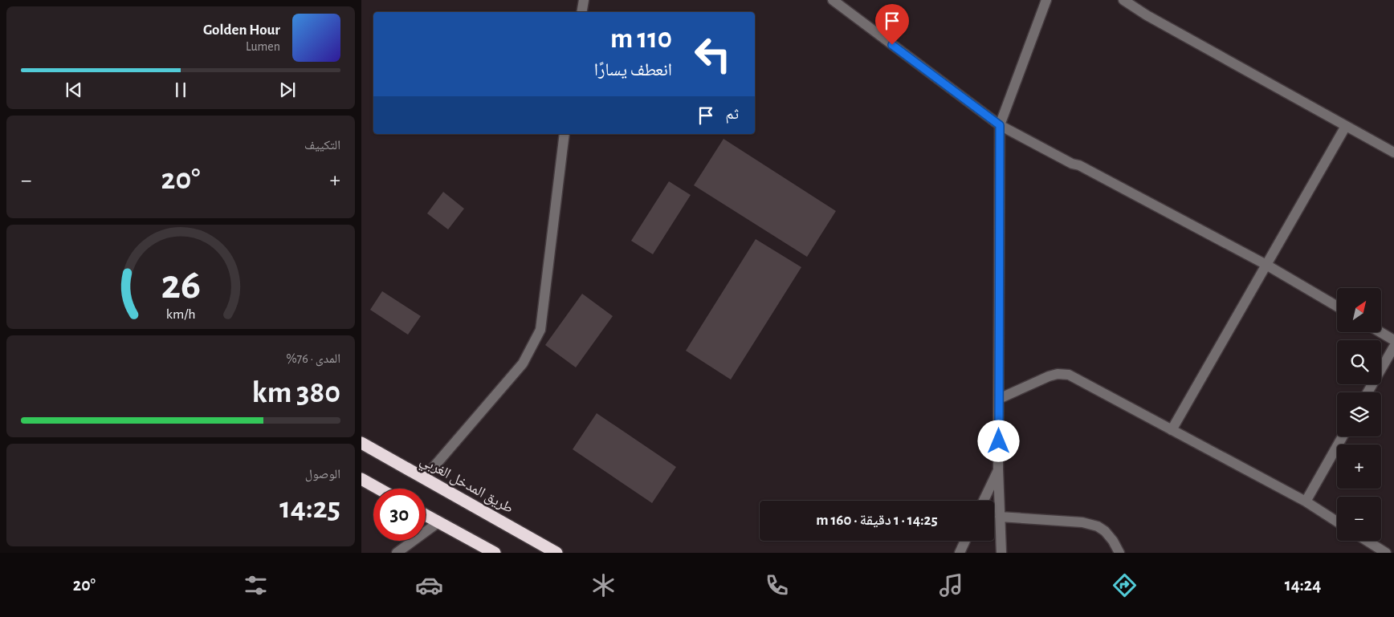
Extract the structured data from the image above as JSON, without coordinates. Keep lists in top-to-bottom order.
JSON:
{
  "streets": {
    "highway": ["طريق المدخل الغربي"]
  },
  "north": "top right",
  "page": {
    "turn": ["110 m", "انعطف يسارًا"],
    "song": ["Golden Hour", "Lumen"],
    "then": "ثم",
    "tile": [
      "التكييف",
      ["المدى · 76%", "380 km"],
      ["الوصول", "14:25"]
    ],
    "heat": ["−", "20°", "+"],
    "map_buttons": ["+", "−"],
    "limit": "30",
    "trip": "14:25 · 1 دقيقة · 160 m",
    "tabs": ["14:24", "20°"],
    "gauge": ["26", "km/h"]
  }
}
